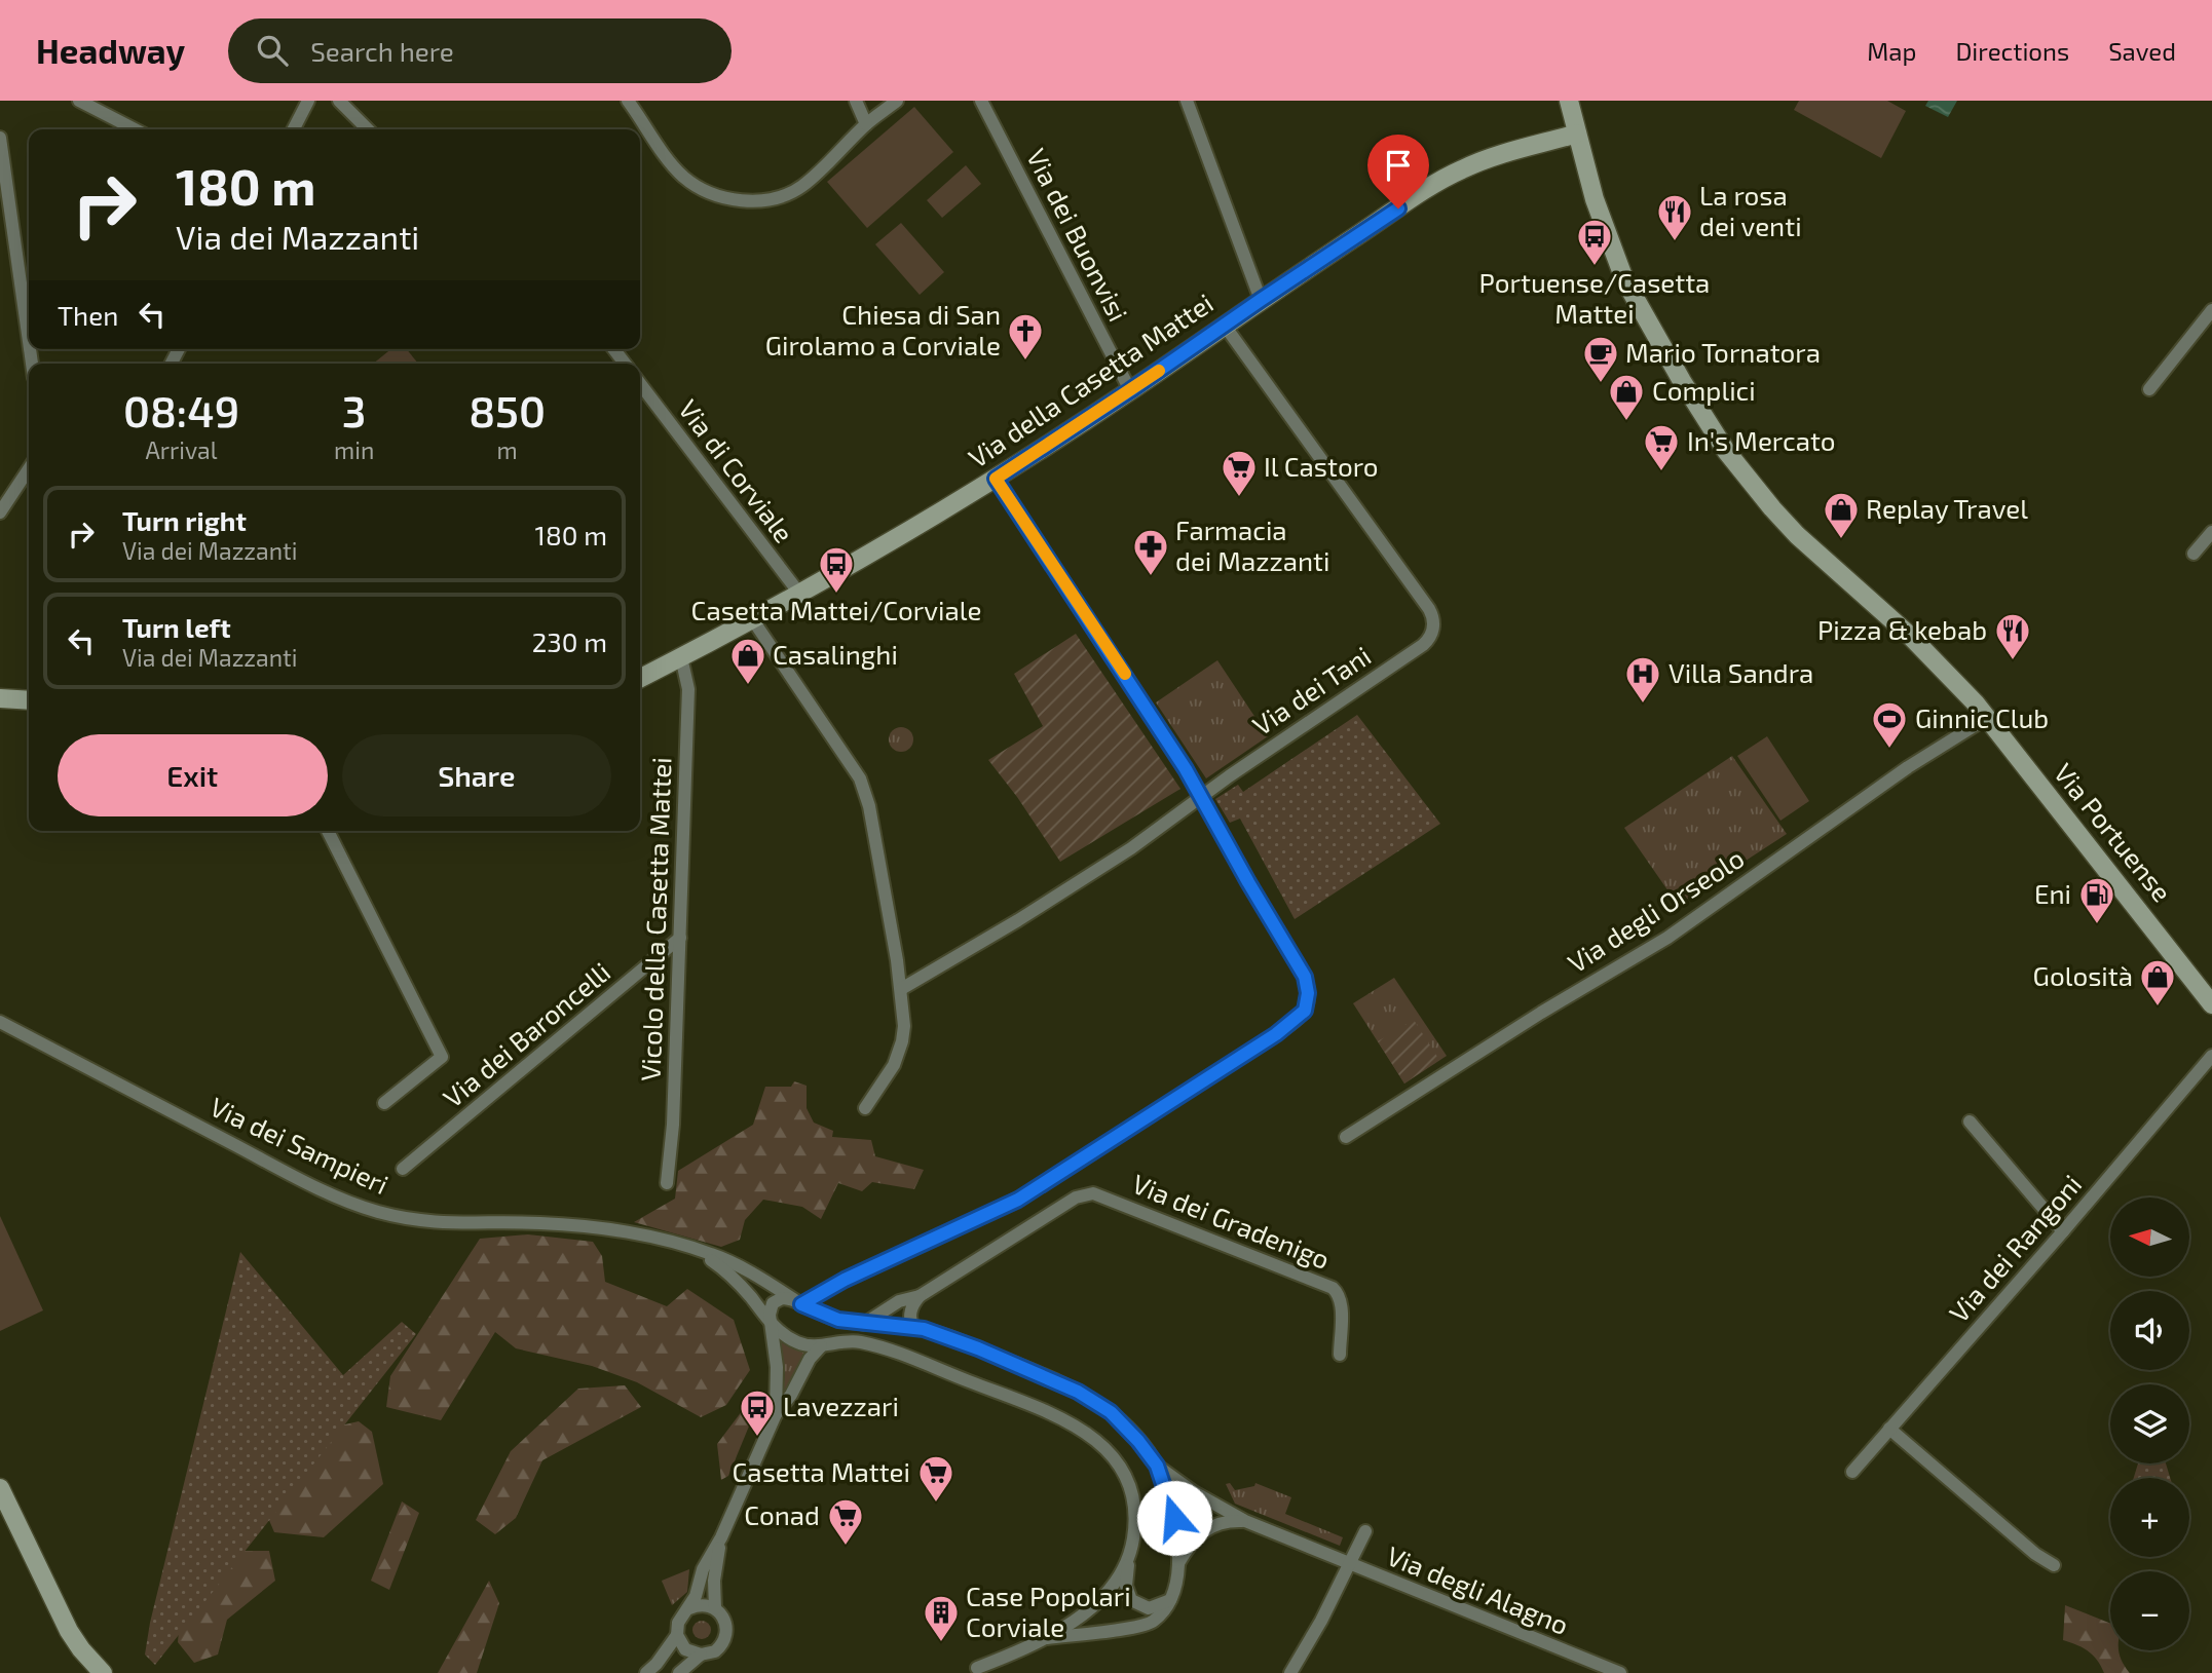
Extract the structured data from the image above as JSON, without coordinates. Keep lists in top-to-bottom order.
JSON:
{
  "streets": {
    "main road": ["Via della Casetta Mattei", "Via Portuense"],
    "street": [
      "Via dei Buonvisi",
      "Via di Corviale",
      "Via dei Tani",
      "Via degli Orseolo",
      "Vicolo della Casetta Mattei",
      "Via dei Baroncelli",
      "Via dei Sampieri",
      "Via dei Gradenigo",
      "Via dei Rangoni",
      "Via degli Alagno"
    ]
  },
  "crossings": [
    ["Via dei Buonvisi", "Via della Casetta Mattei"],
    ["Via della Casetta Mattei", "Via di Corviale"],
    ["Via della Casetta Mattei", "Via dei Tani"],
    ["Via della Casetta Mattei", "Via Portuense"],
    ["Via della Casetta Mattei", "Vicolo della Casetta Mattei"],
    ["Via Portuense", "Via degli Orseolo"],
    ["Vicolo della Casetta Mattei", "Via dei Baroncelli"]
  ],
  "places": {
    "restaurant": ["La rosa dei venti", "Pizza & kebab"],
    "bus stop": ["Portuense/Casetta Mattei", "Casetta Mattei/Corviale", "Lavezzari"],
    "church": ["Chiesa di San Girolamo a Corviale"],
    "cafe": ["Mario Tornatora"],
    "shop": [
      "Complici",
      "Replay Travel",
      "Casalinghi",
      "Golosità"
    ],
    "supermarket": [
      "In's Mercato",
      "Il Castoro",
      "Casetta Mattei",
      "Conad"
    ],
    "pharmacy": ["Farmacia dei Mazzanti"],
    "hospital": ["Villa Sandra"],
    "sports": ["Ginnic Club"],
    "fuel station": ["Eni"],
    "building": ["Case Popolari Corviale"]
  },
  "north": "left",
  "page": {
    "header": "Headway",
    "search": "Search here",
    "nav": ["Map", "Directions", "Saved"],
    "turn": ["180 m", "Via dei Mazzanti"],
    "then": "Then",
    "eta": [
      "08:49",
      "Arrival",
      "3",
      "min",
      "850",
      "m"
    ],
    "list": [
      {
        "name": "Turn right",
        "note": "Via dei Mazzanti",
        "value": "180 m"
      },
      {
        "name": "Turn left",
        "note": "Via dei Mazzanti",
        "value": "230 m"
      }
    ],
    "buttons": ["Exit", "Share"],
    "map_buttons": ["+", "−"]
  }
}
